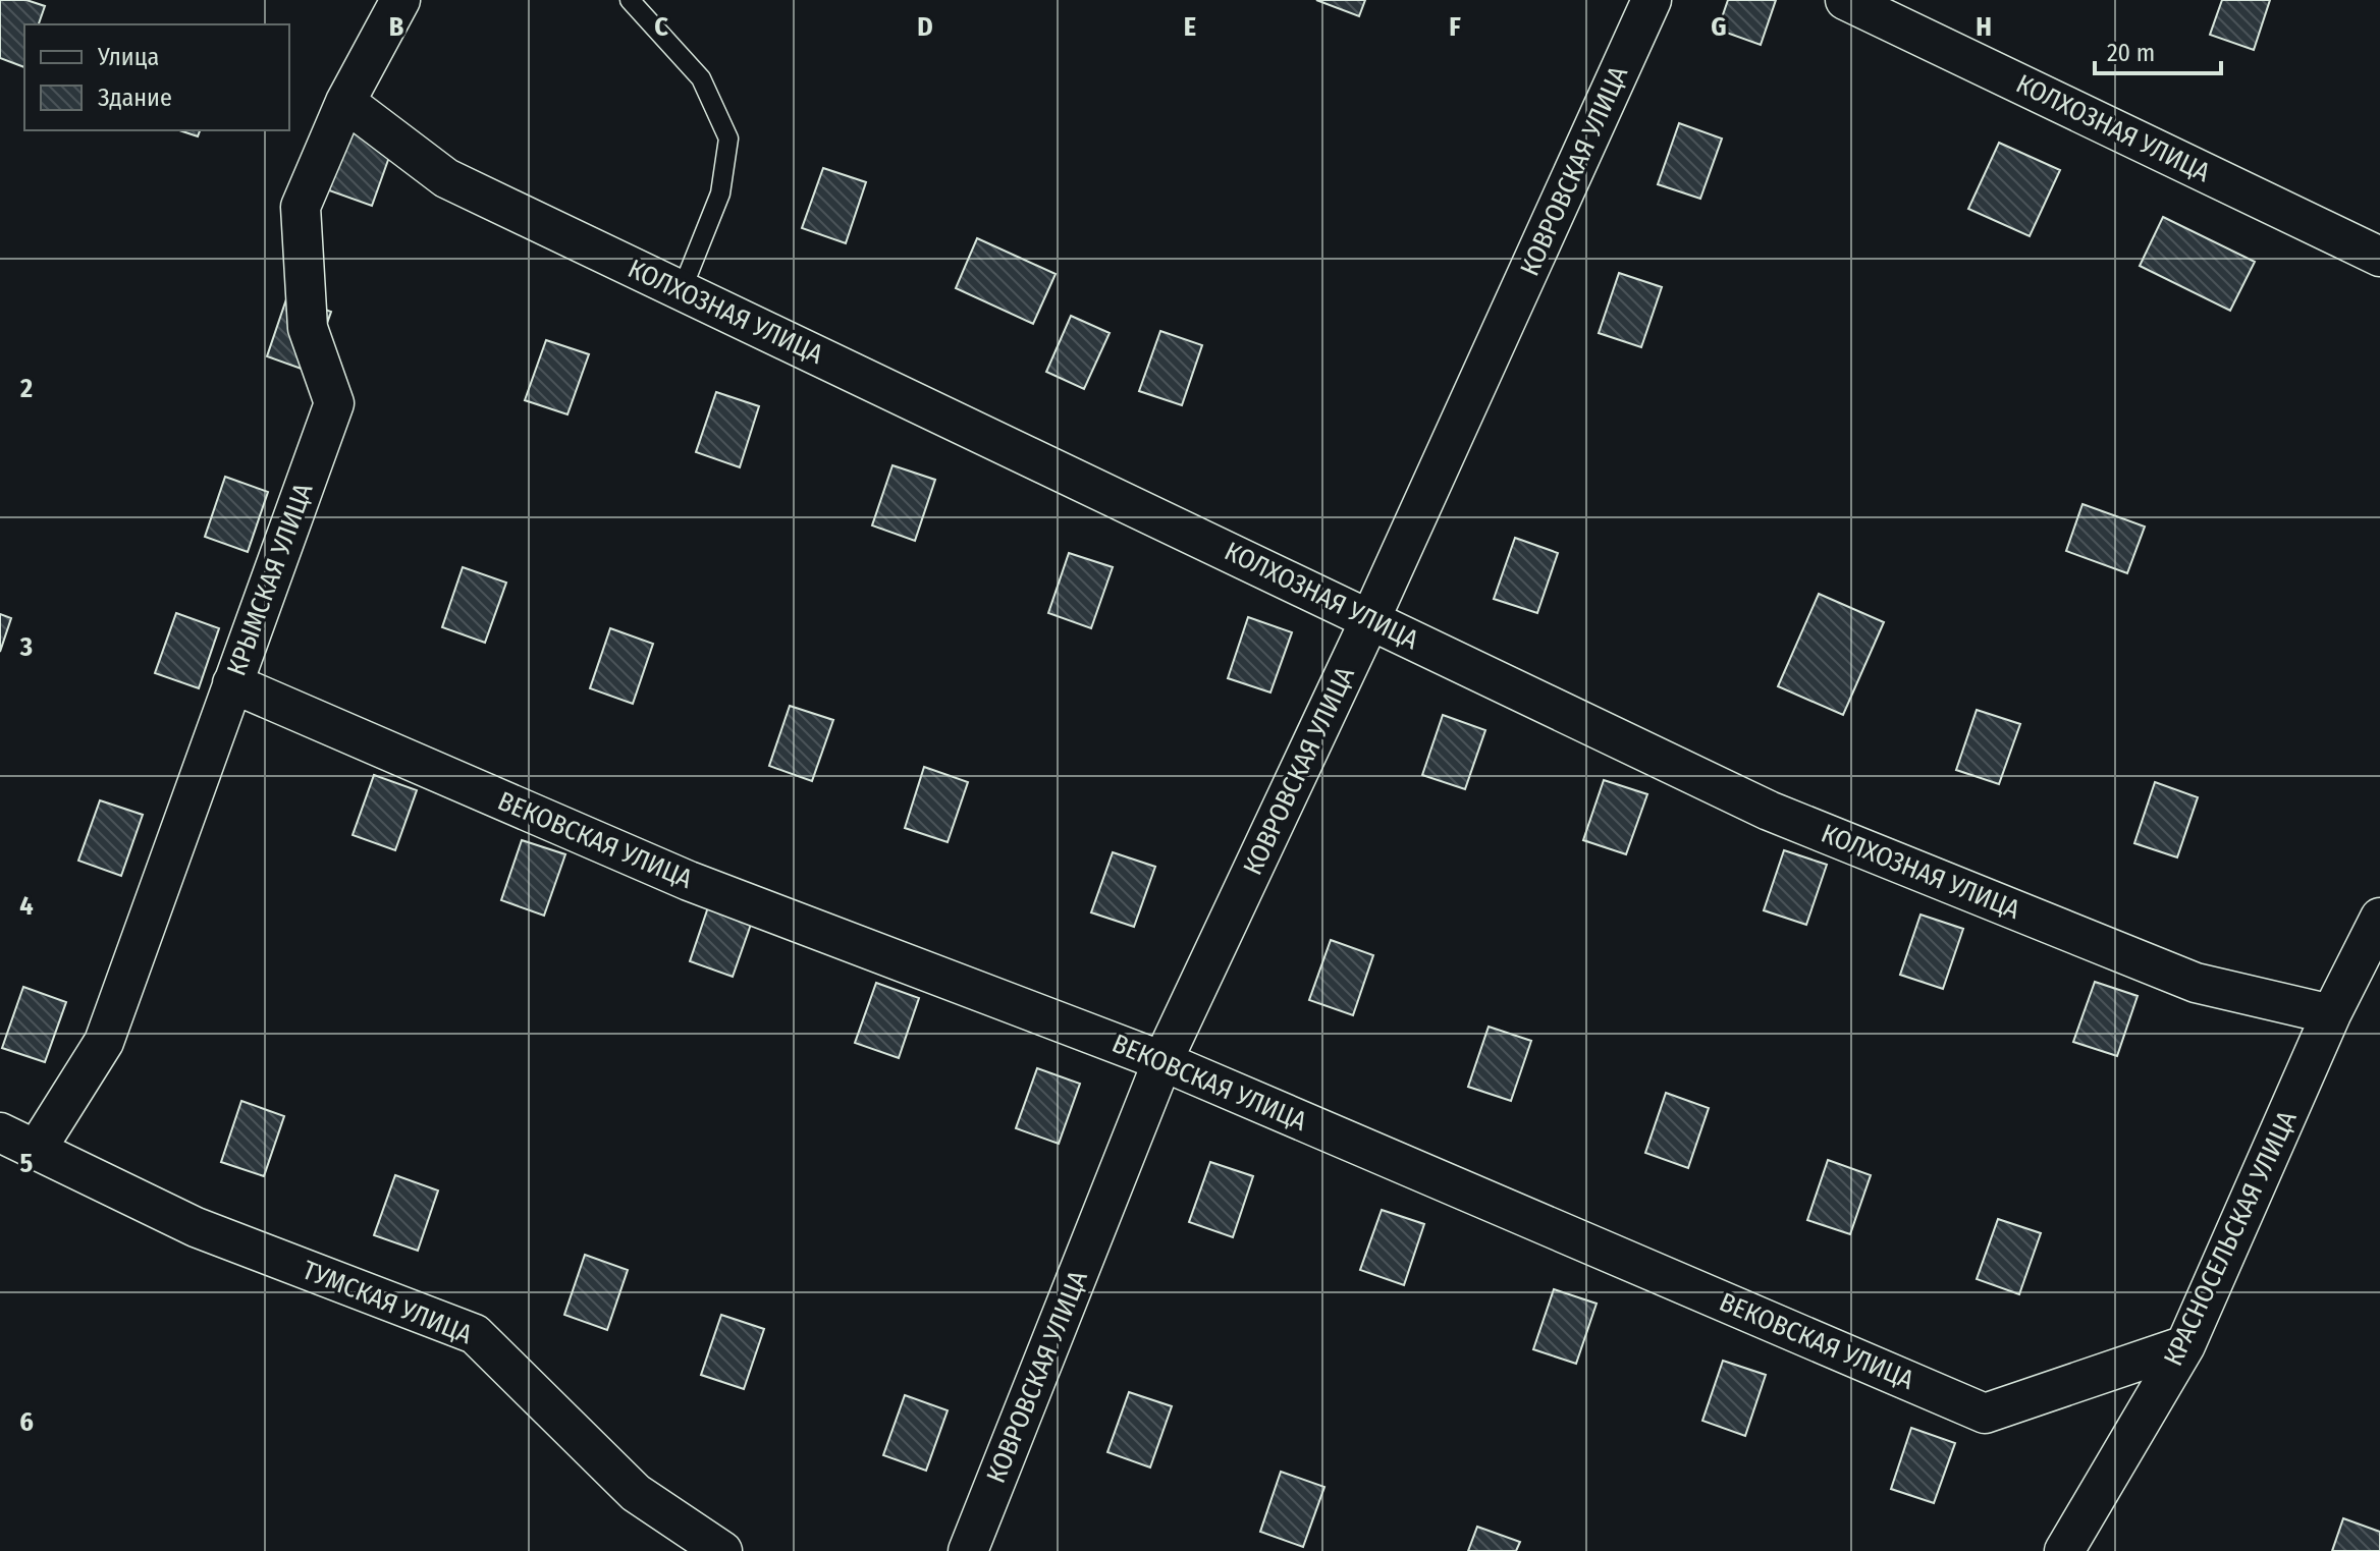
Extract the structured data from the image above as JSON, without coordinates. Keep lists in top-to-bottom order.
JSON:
{
  "streets": {
    "street": [
      "КОЛХОЗНАЯ УЛИЦА",
      "КОВРОВСКАЯ УЛИЦА",
      "КРЫМСКАЯ УЛИЦА",
      "ВЕКОВСКАЯ УЛИЦА",
      "КРАСНОСЕЛЬСКАЯ УЛИЦА",
      "ТУМСКАЯ УЛИЦА"
    ]
  },
  "crossings": [
    ["КОЛХОЗНАЯ УЛИЦА", "КОВРОВСКАЯ УЛИЦА"],
    ["КОЛХОЗНАЯ УЛИЦА", "КРЫМСКАЯ УЛИЦА"],
    ["КОЛХОЗНАЯ УЛИЦА", "КРАСНОСЕЛЬСКАЯ УЛИЦА"],
    ["КОВРОВСКАЯ УЛИЦА", "ВЕКОВСКАЯ УЛИЦА"],
    ["КРЫМСКАЯ УЛИЦА", "ВЕКОВСКАЯ УЛИЦА"],
    ["КРЫМСКАЯ УЛИЦА", "ТУМСКАЯ УЛИЦА"],
    ["ВЕКОВСКАЯ УЛИЦА", "КРАСНОСЕЛЬСКАЯ УЛИЦА"]
  ],
  "legend": ["Улица", "Здание"],
  "scale_bar": "20 m",
  "grid": {
    "columns": [
      "B",
      "C",
      "D",
      "E",
      "F",
      "G",
      "H"
    ],
    "rows": [
      "2",
      "3",
      "4",
      "5",
      "6"
    ]
  }
}
